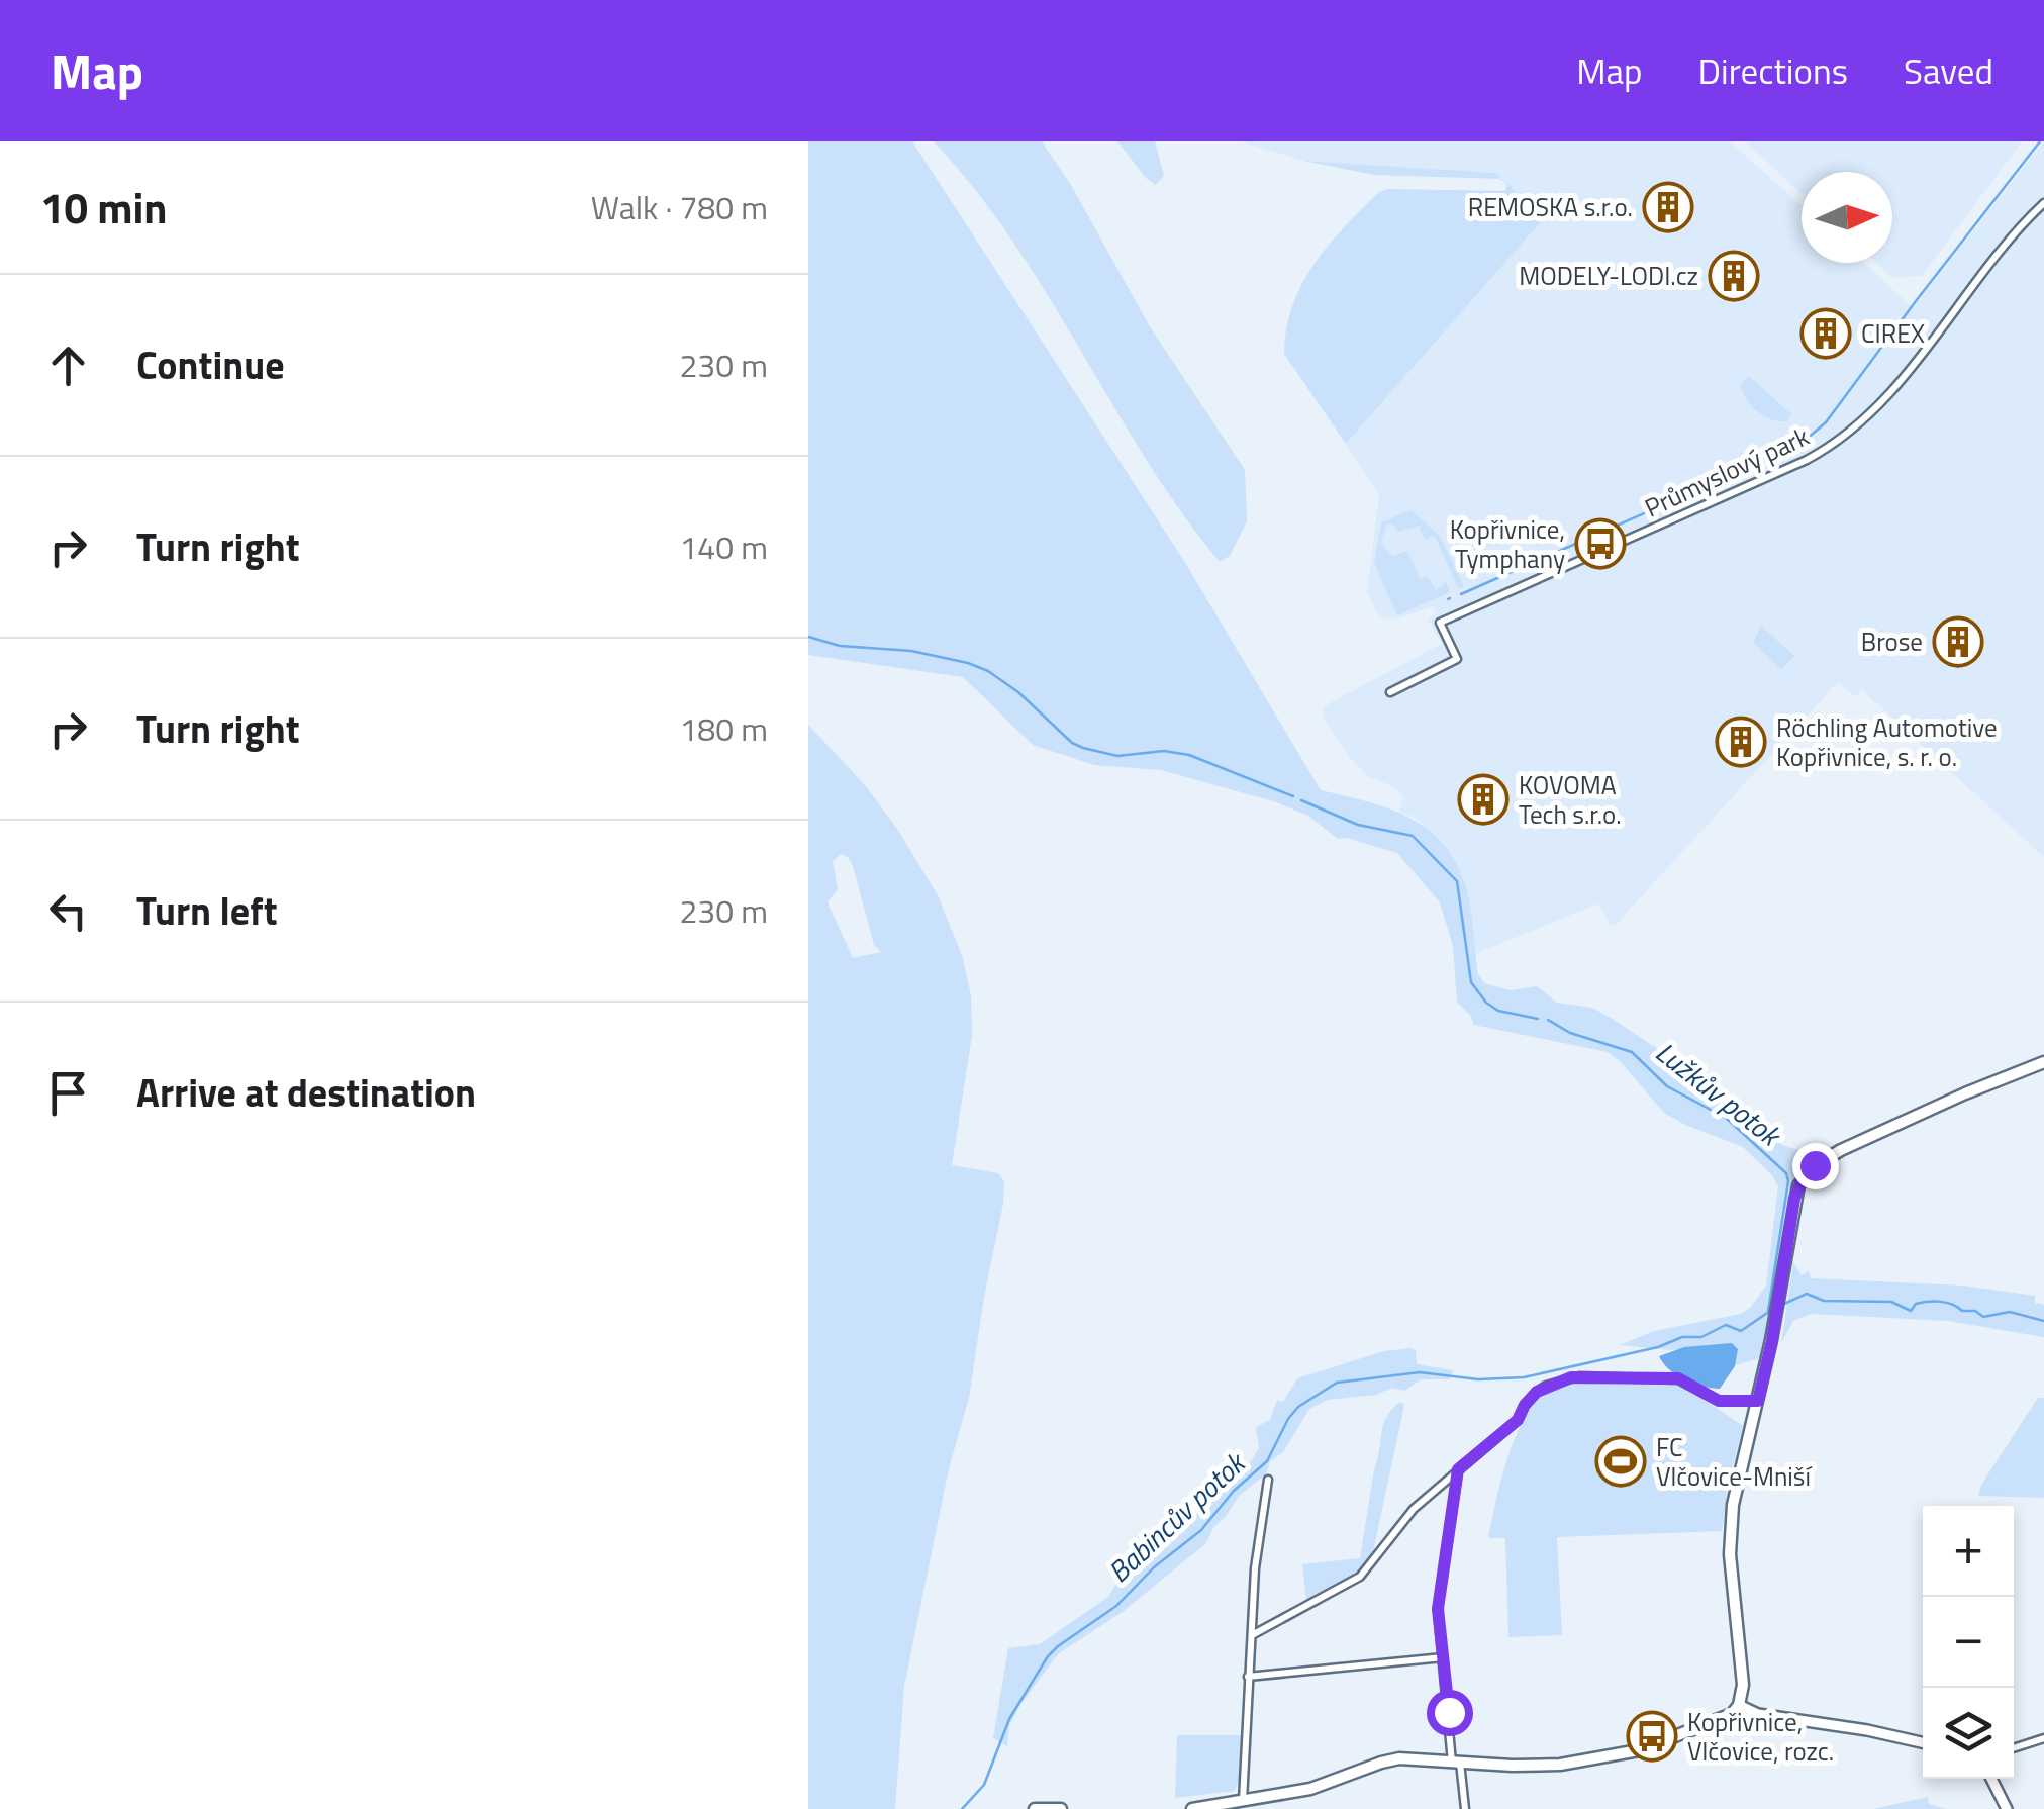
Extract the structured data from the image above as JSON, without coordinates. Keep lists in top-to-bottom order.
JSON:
{
  "streets": {
    "street": ["Průmyslový park"]
  },
  "water": ["Lužkův potok", "Babincův potok"],
  "places": {
    "building": [
      "REMOSKA s.r.o.",
      "MODELY-LODI.cz",
      "CIREX",
      "Brose",
      "Röchling Automotive Kopřivnice, s. r. o.",
      "KOVOMA Tech s.r.o."
    ],
    "bus stop": ["Kopřivnice, Tymphany", "Kopřivnice, Vlčovice, rozc."],
    "sports": ["FC Vlčovice-Mniší"]
  },
  "north": "right",
  "page": {
    "header": "Map",
    "nav": ["Map", "Directions", "Saved"],
    "heading": ["10 min", "Walk · 780 m"],
    "list": [
      ["Continue", "230 m"],
      ["Turn right", "140 m"],
      ["Turn right", "180 m"],
      ["Turn left", "230 m"],
      "Arrive at destination"
    ],
    "map_buttons": ["+", "−"]
  }
}
